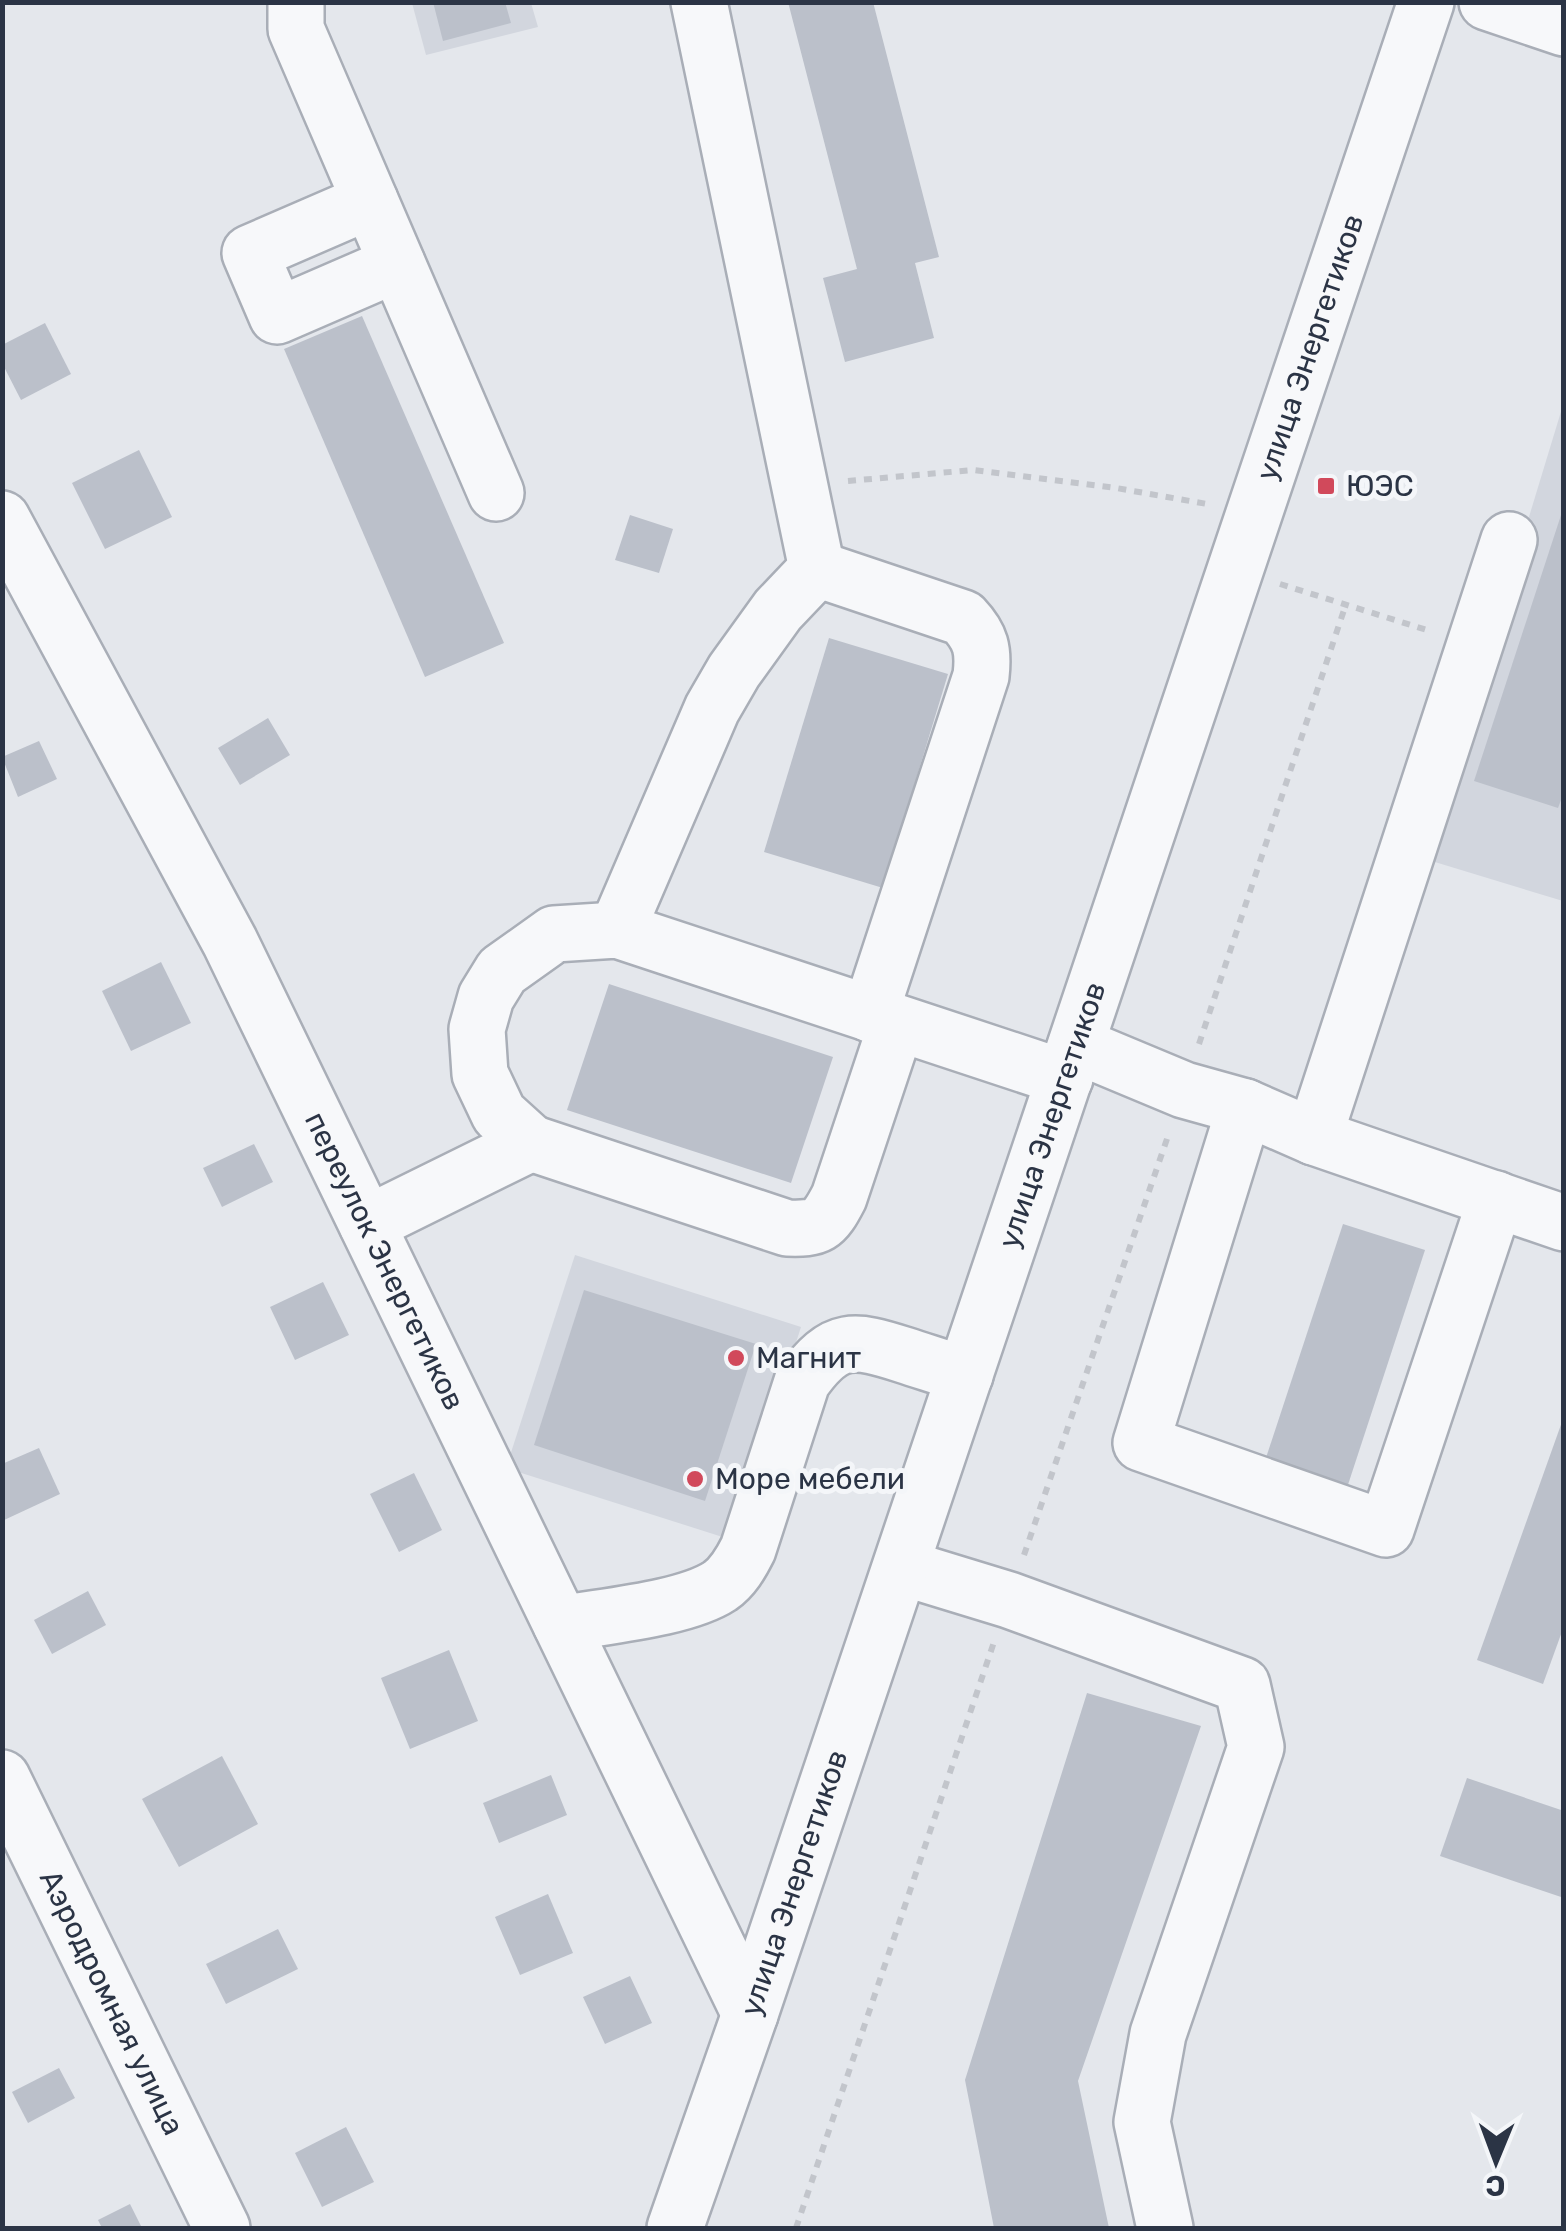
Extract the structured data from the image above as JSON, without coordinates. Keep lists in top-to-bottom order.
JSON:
{
  "streets": {
    "street": ["улица Энергетиков", "переулок Энергетиков", "Аэродромная улица"]
  },
  "crossings": [
    ["улица Энергетиков", "переулок Энергетиков"]
  ],
  "places": {
    "transit": ["ЮЭС"],
    "other": ["Магнит", "Море мебели"]
  },
  "north": "bottom"
}
